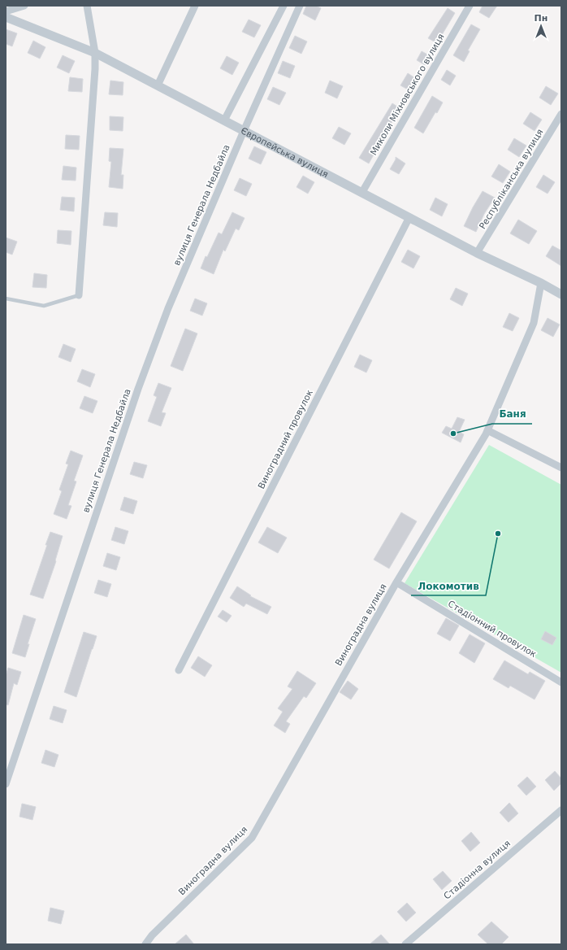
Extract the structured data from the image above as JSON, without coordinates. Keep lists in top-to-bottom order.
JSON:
{
  "streets": {
    "street": [
      "Миколи Міхновського вулиця",
      "Європейська вулиця",
      "Республіканська вулиця",
      "вулиця Генерала Недбайла",
      "Виноградний провулок",
      "Виноградна вулиця",
      "Стадіонний провулок",
      "Стадіонна вулиця"
    ]
  },
  "crossings": [
    ["Миколи Міхновського вулиця", "Європейська вулиця"],
    ["Європейська вулиця", "Республіканська вулиця"],
    ["Європейська вулиця", "вулиця Генерала Недбайла"],
    ["Європейська вулиця", "Виноградний провулок"],
    ["Європейська вулиця", "Виноградна вулиця"],
    ["Виноградна вулиця", "Стадіонний провулок"]
  ],
  "places": ["Баня", "Локомотив"],
  "north": "top"
}
